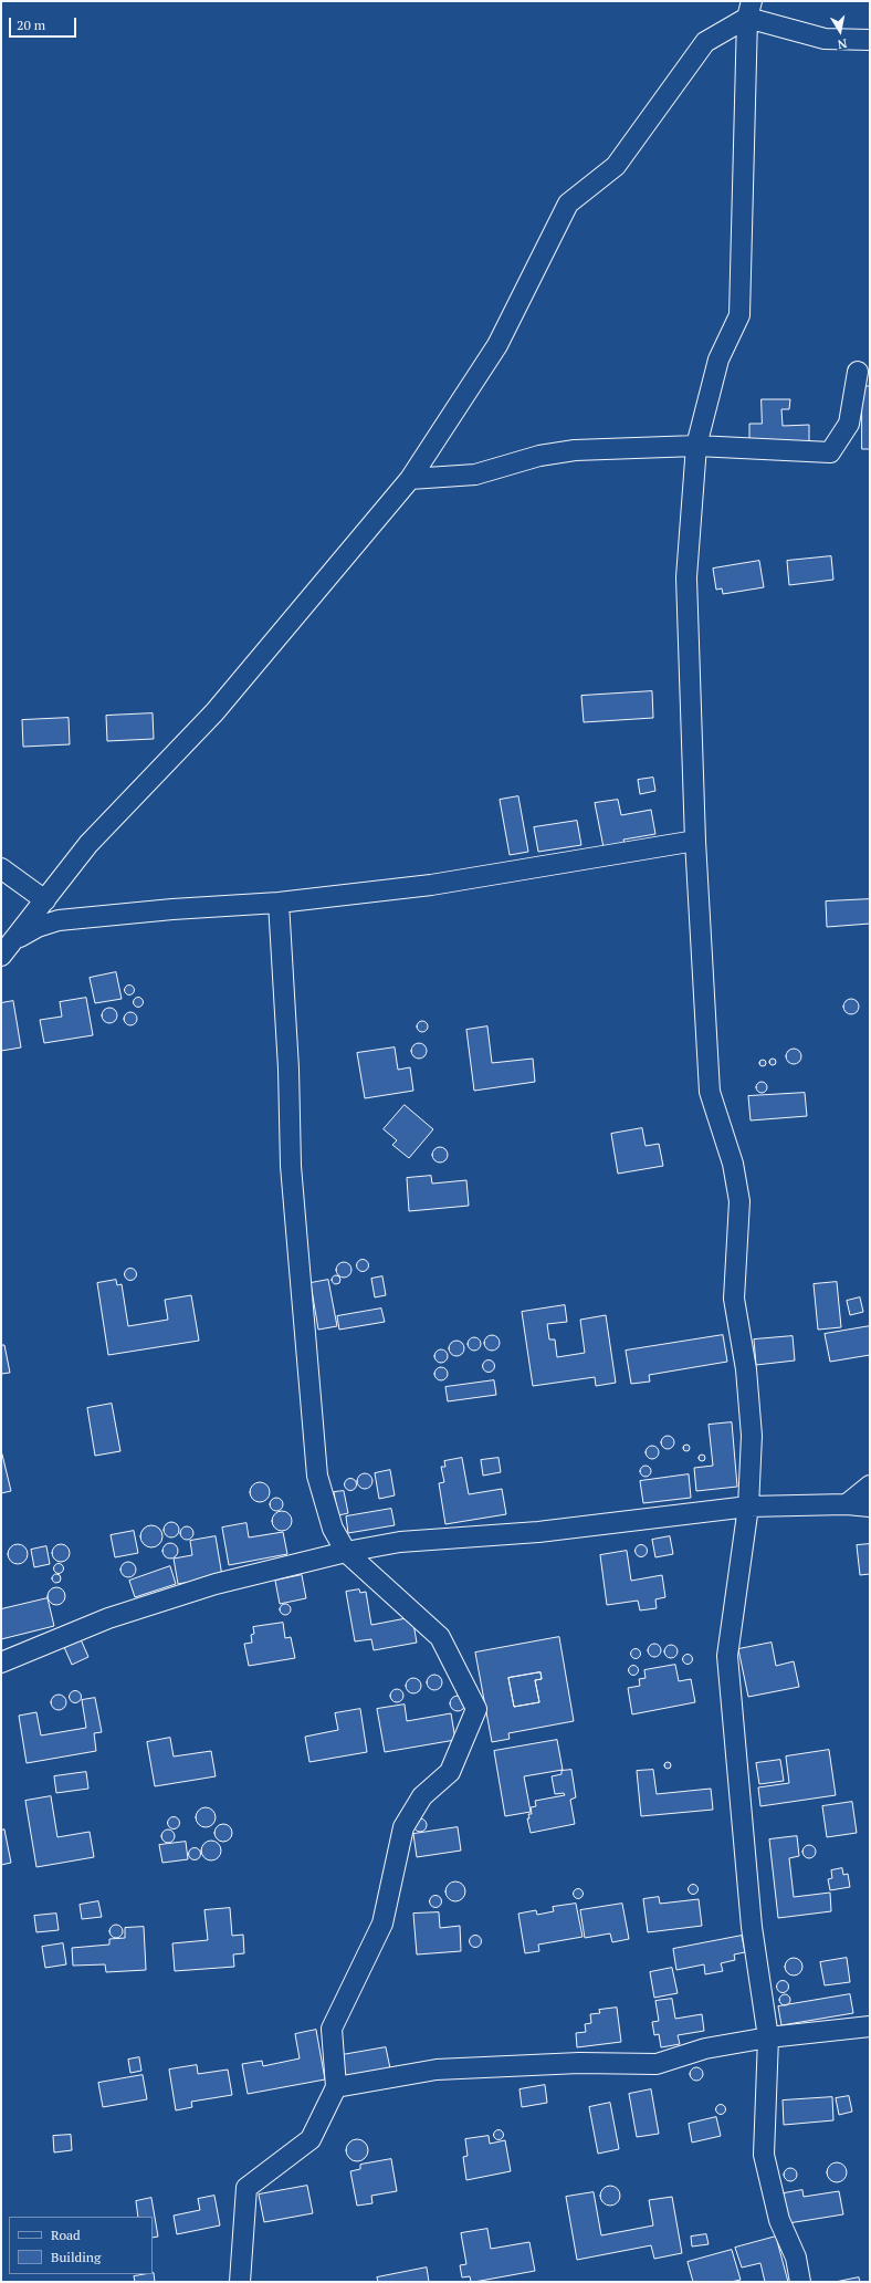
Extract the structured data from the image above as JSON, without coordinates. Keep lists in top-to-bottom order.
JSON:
{
  "legend": ["Road", "Building"],
  "scale_bar": "20 m",
  "north": "bottom"
}
